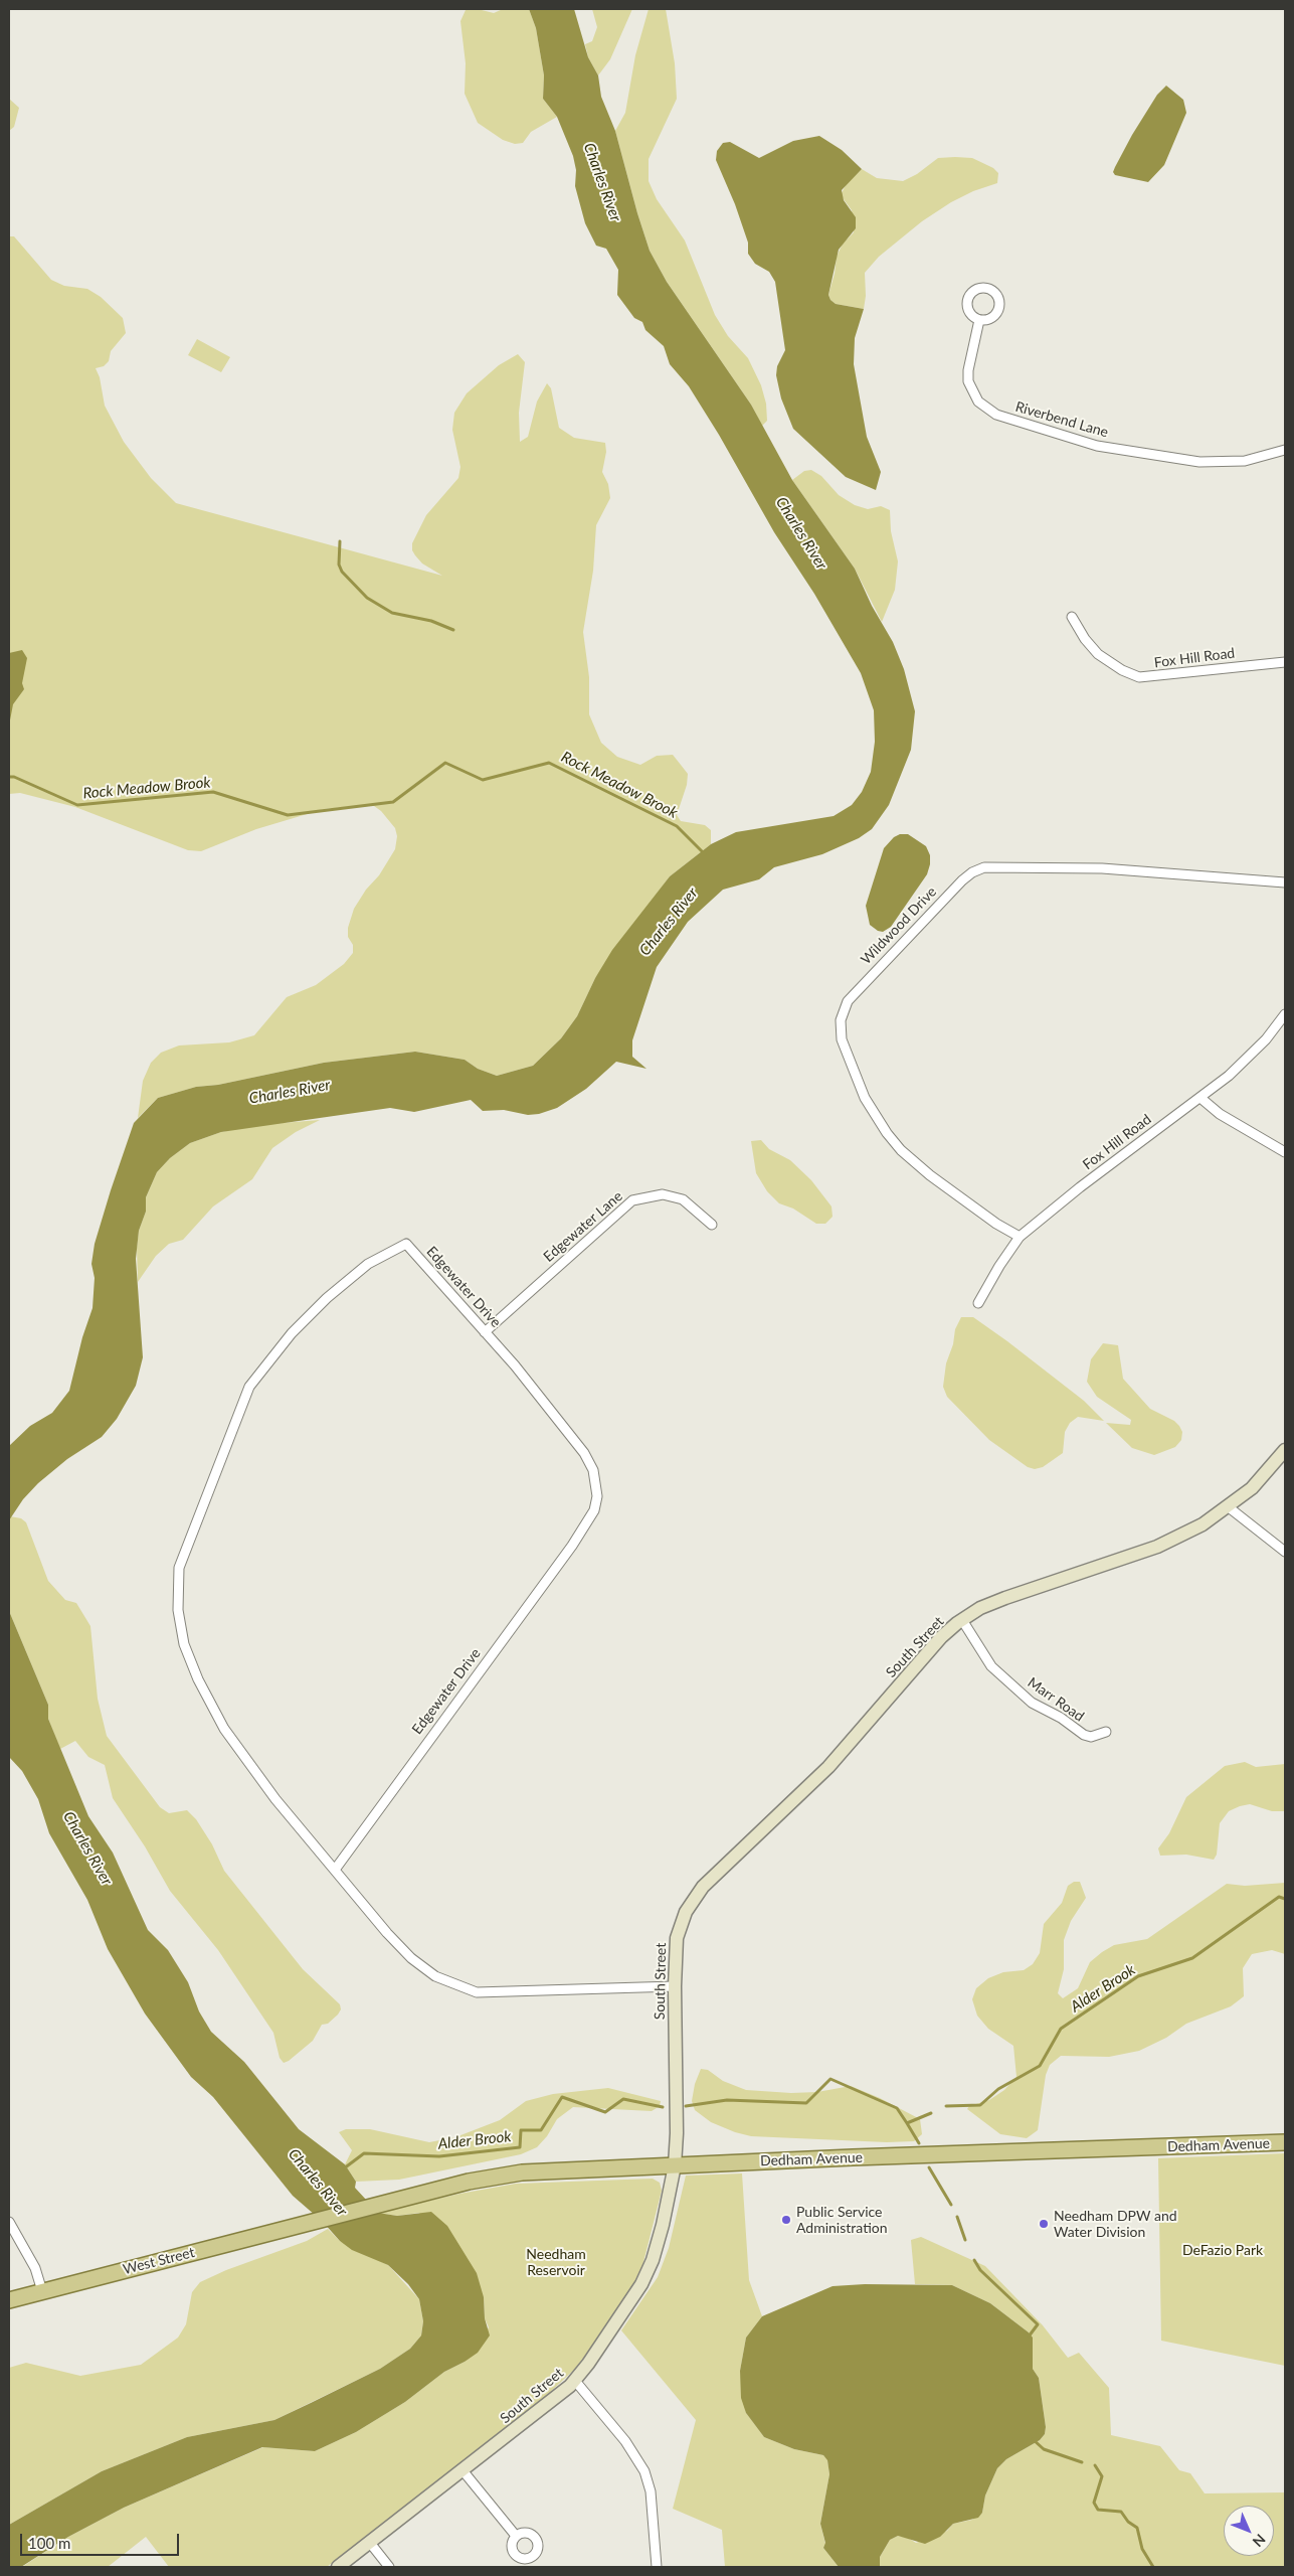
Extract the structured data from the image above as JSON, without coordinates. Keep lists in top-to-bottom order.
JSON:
{
  "streets": {
    "main road": ["Dedham Avenue", "West Street"],
    "street": [
      "Riverbend Lane",
      "Fox Hill Road",
      "Wildwood Drive",
      "Edgewater Lane",
      "Edgewater Drive",
      "South Street",
      "Marr Road"
    ]
  },
  "crossings": [
    ["Fox Hill Road", "Wildwood Drive"],
    ["Edgewater Lane", "Edgewater Drive"],
    ["Edgewater Drive", "South Street"],
    ["South Street", "Marr Road"],
    ["South Street", "Dedham Avenue"],
    ["Dedham Avenue", "West Street"]
  ],
  "water": ["Charles River", "Rock Meadow Brook", "Alder Brook"],
  "parks": ["DeFazio Park", "Needham Reservoir"],
  "places": ["Public Service Administration", "Needham DPW and Water Division"],
  "scale_bar": "100 m",
  "north": "bottom right"
}
